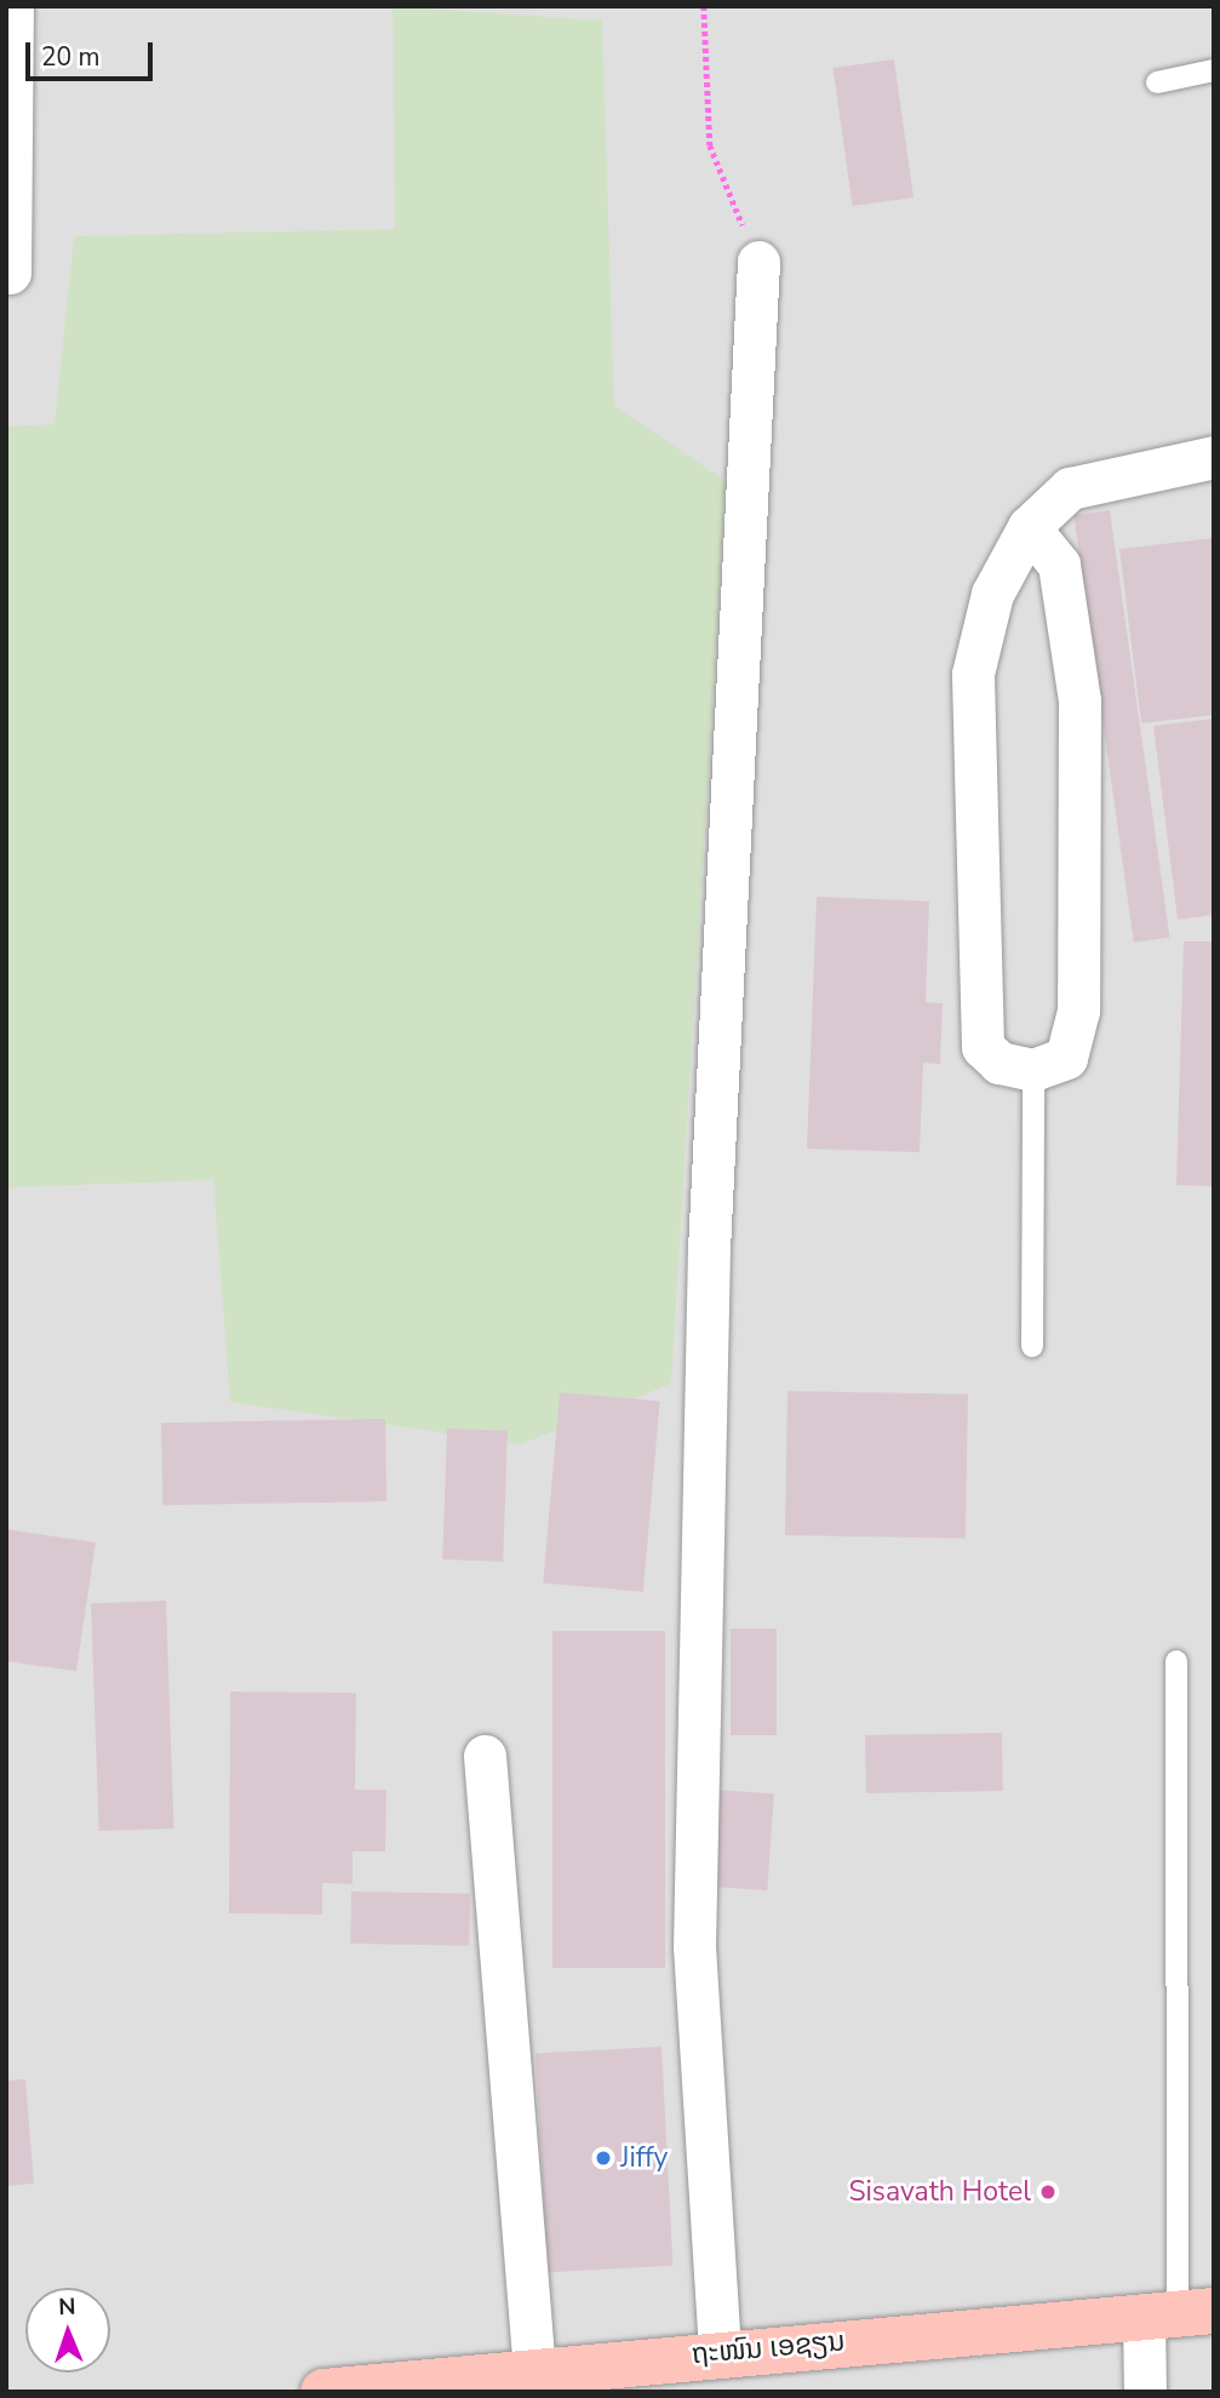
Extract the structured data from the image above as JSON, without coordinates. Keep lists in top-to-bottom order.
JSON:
{
  "streets": {
    "main road": ["ຖະໜົນ ເອຊຽນ"]
  },
  "places": ["Jiffy", "Sisavath Hotel"],
  "scale_bar": "20 m",
  "north": "top"
}
